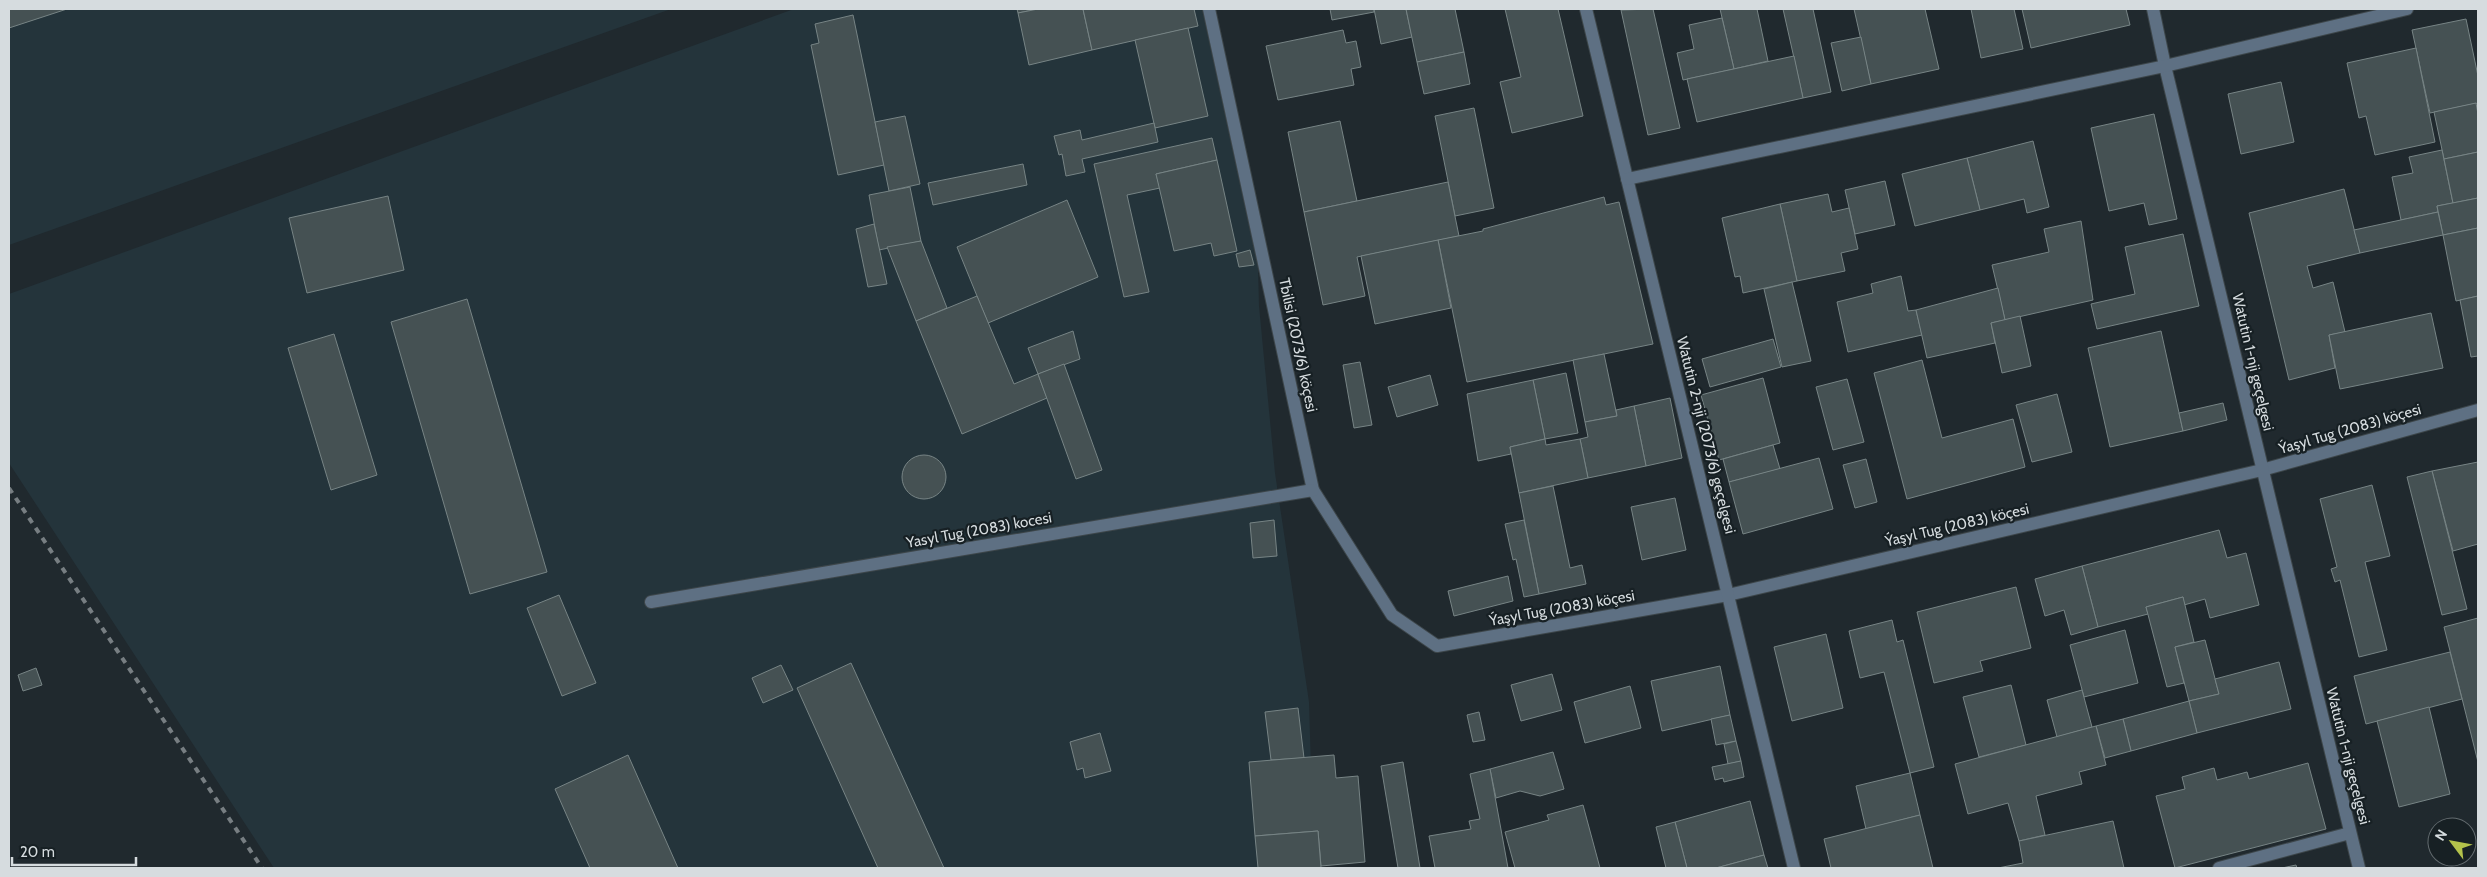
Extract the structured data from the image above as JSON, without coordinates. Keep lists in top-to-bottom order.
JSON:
{
  "streets": {
    "street": [
      "Tbilisi (2073/6) köçesi",
      "Watutin 1-nji geçelgesi",
      "Ýaşyl Tug (2083) köçesi",
      "Watutin 2-nji (2073/6) geçelgesi",
      "Yasyl Tug (2083) kocesi"
    ]
  },
  "crossings": [
    ["Tbilisi (2073/6) köçesi", "Ýaşyl Tug (2083) köçesi"],
    ["Tbilisi (2073/6) köçesi", "Yasyl Tug (2083) kocesi"],
    ["Watutin 1-nji geçelgesi", "Ýaşyl Tug (2083) köçesi"],
    ["Ýaşyl Tug (2083) köçesi", "Watutin 2-nji (2073/6) geçelgesi"]
  ],
  "scale_bar": "20 m",
  "north": "top left"
}
